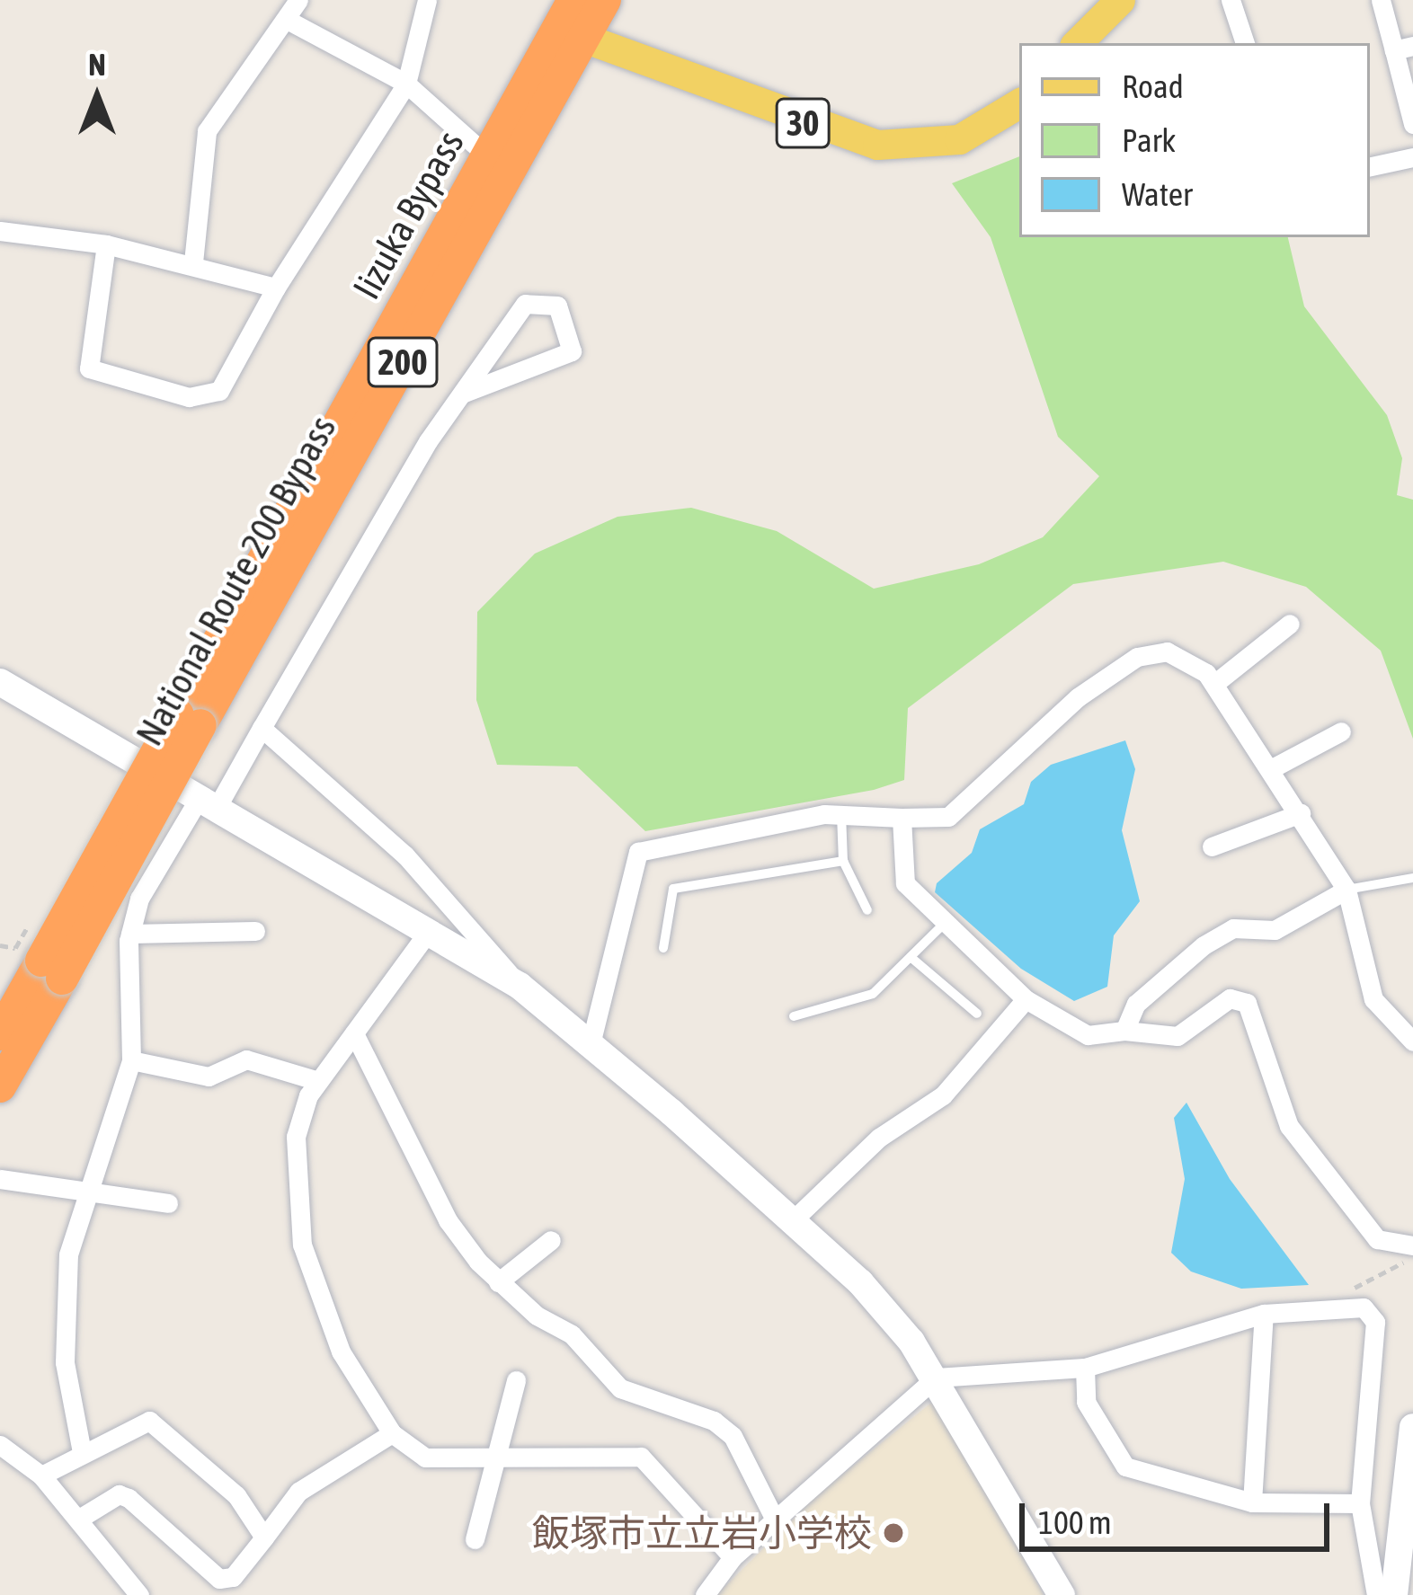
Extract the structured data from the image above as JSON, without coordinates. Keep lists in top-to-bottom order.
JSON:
{
  "streets": {
    "highway": ["Iizuka Bypass", "200", "National Route 200 Bypass"],
    "main road": ["30"]
  },
  "crossings": [
    ["30", "National Route 200 Bypass"],
    ["Iizuka Bypass", "National Route 200 Bypass"],
    ["200", "National Route 200 Bypass"]
  ],
  "places": ["飯塚市立立岩小学校"],
  "legend": ["Road", "Park", "Water"],
  "scale_bar": "100 m",
  "north": "top"
}
